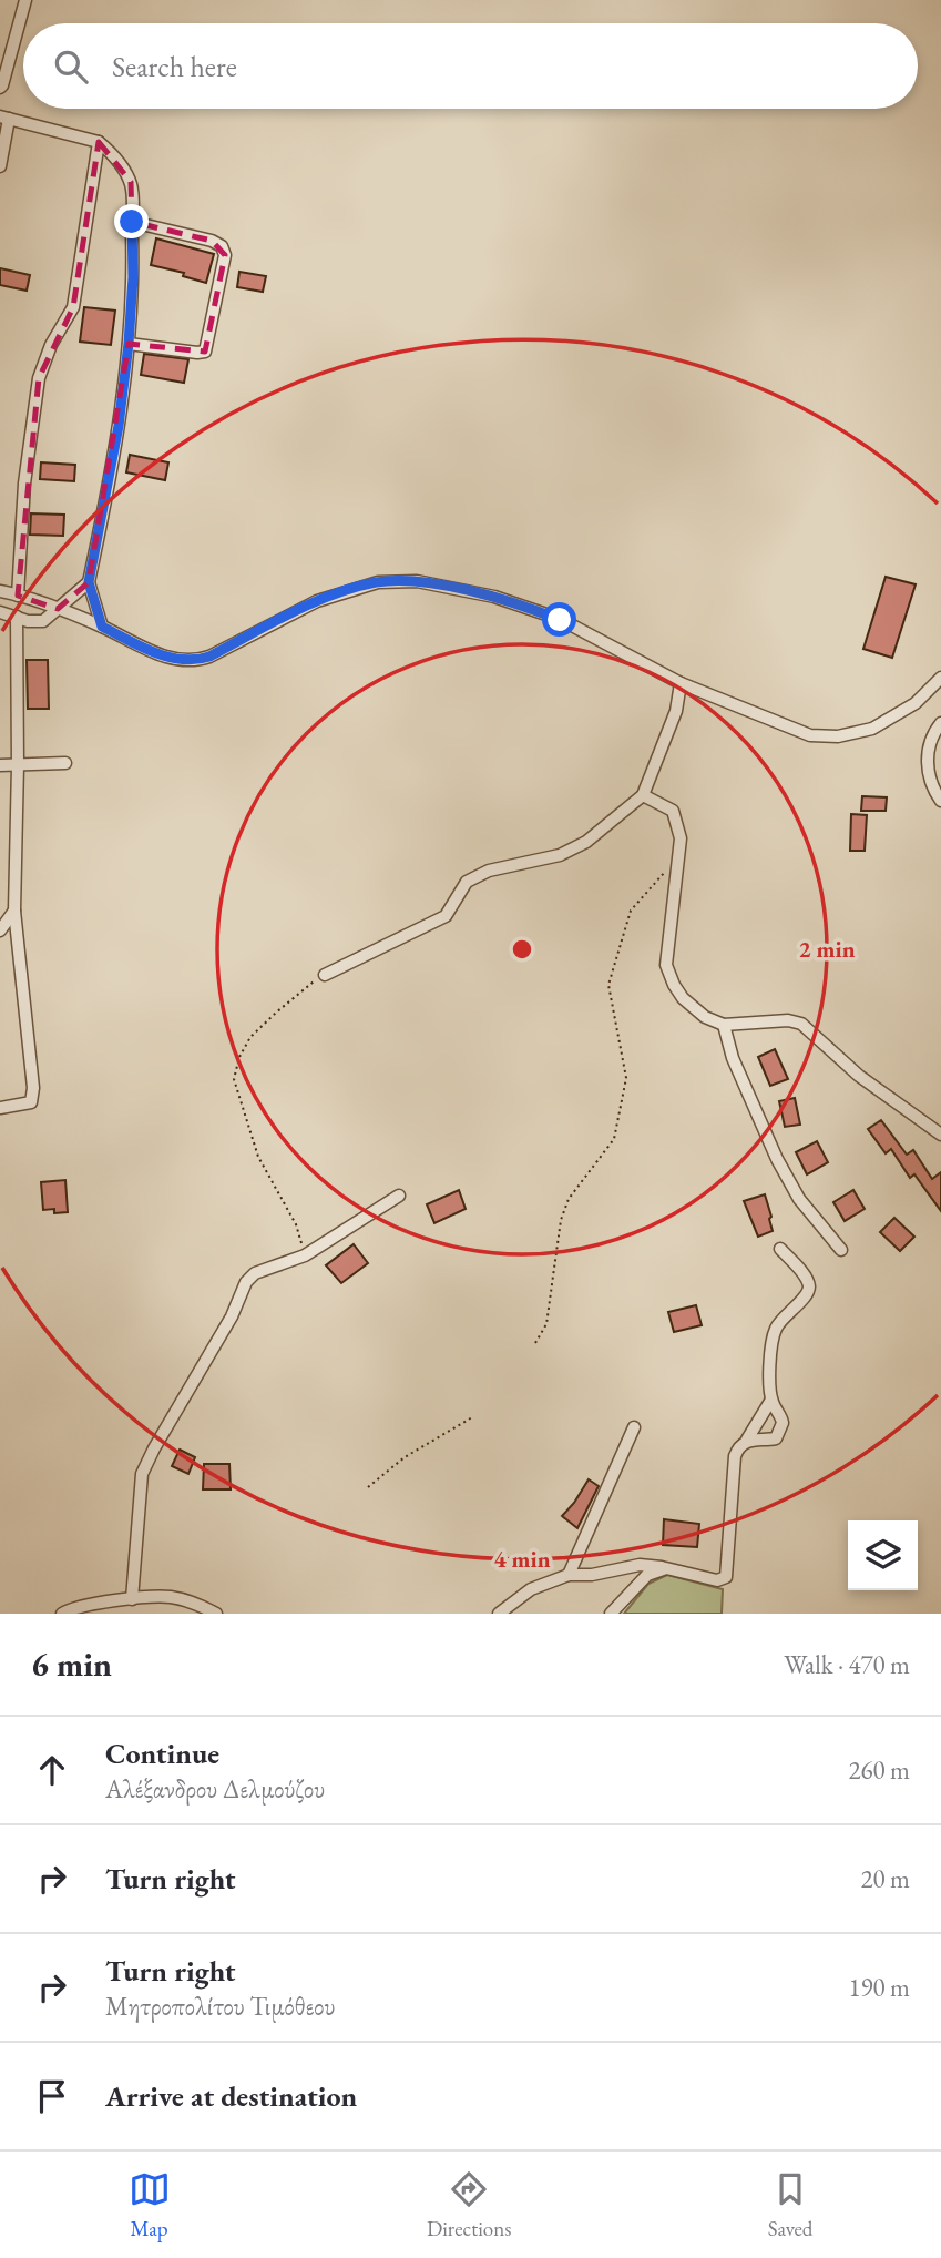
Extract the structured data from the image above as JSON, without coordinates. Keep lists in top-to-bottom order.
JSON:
{
  "page": {
    "search": "Search here",
    "heading": ["6 min", "Walk · 470 m"],
    "list": [
      ["Continue", "Αλέξανδρου Δελμούζου", "260 m"],
      ["Turn right", "20 m"],
      ["Turn right", "Μητροπολίτου Τιμόθεου", "190 m"],
      "Arrive at destination"
    ],
    "nav": ["Map", "Directions", "Saved"]
  },
  "rings": ["2 min", "4 min"]
}
